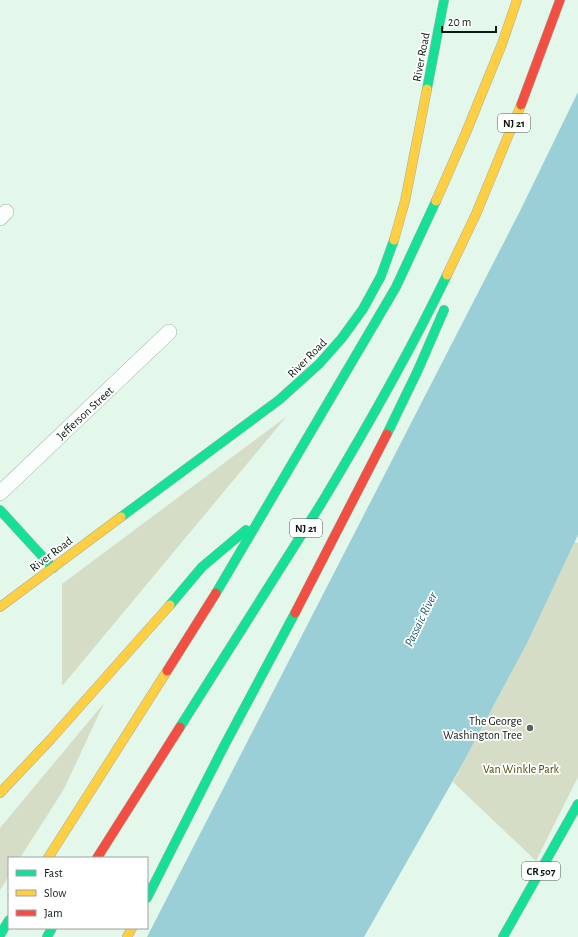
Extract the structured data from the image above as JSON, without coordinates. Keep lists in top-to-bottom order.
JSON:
{
  "streets": {
    "main road": ["River Road", "NJ 21", "CR 507"],
    "street": ["Jefferson Street"]
  },
  "water": ["Passaic River"],
  "parks": ["Van Winkle Park"],
  "places": ["The George Washington Tree"],
  "legend": ["Fast", "Slow", "Jam"],
  "scale_bar": "20 m"
}
